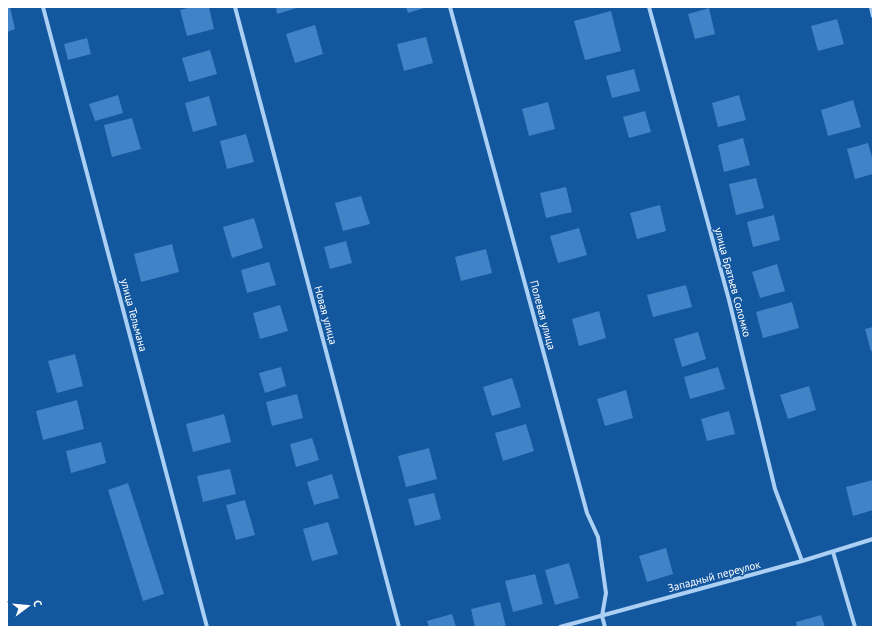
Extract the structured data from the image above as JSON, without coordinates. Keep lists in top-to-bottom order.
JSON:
{
  "streets": {
    "street": [
      "улица Братьев Соломко",
      "улица Тельмана",
      "Новая улица",
      "Полевая улица",
      "Западный переулок"
    ]
  },
  "crossings": [
    ["улица Братьев Соломко", "Западный переулок"],
    ["Полевая улица", "Западный переулок"]
  ],
  "north": "right"
}
